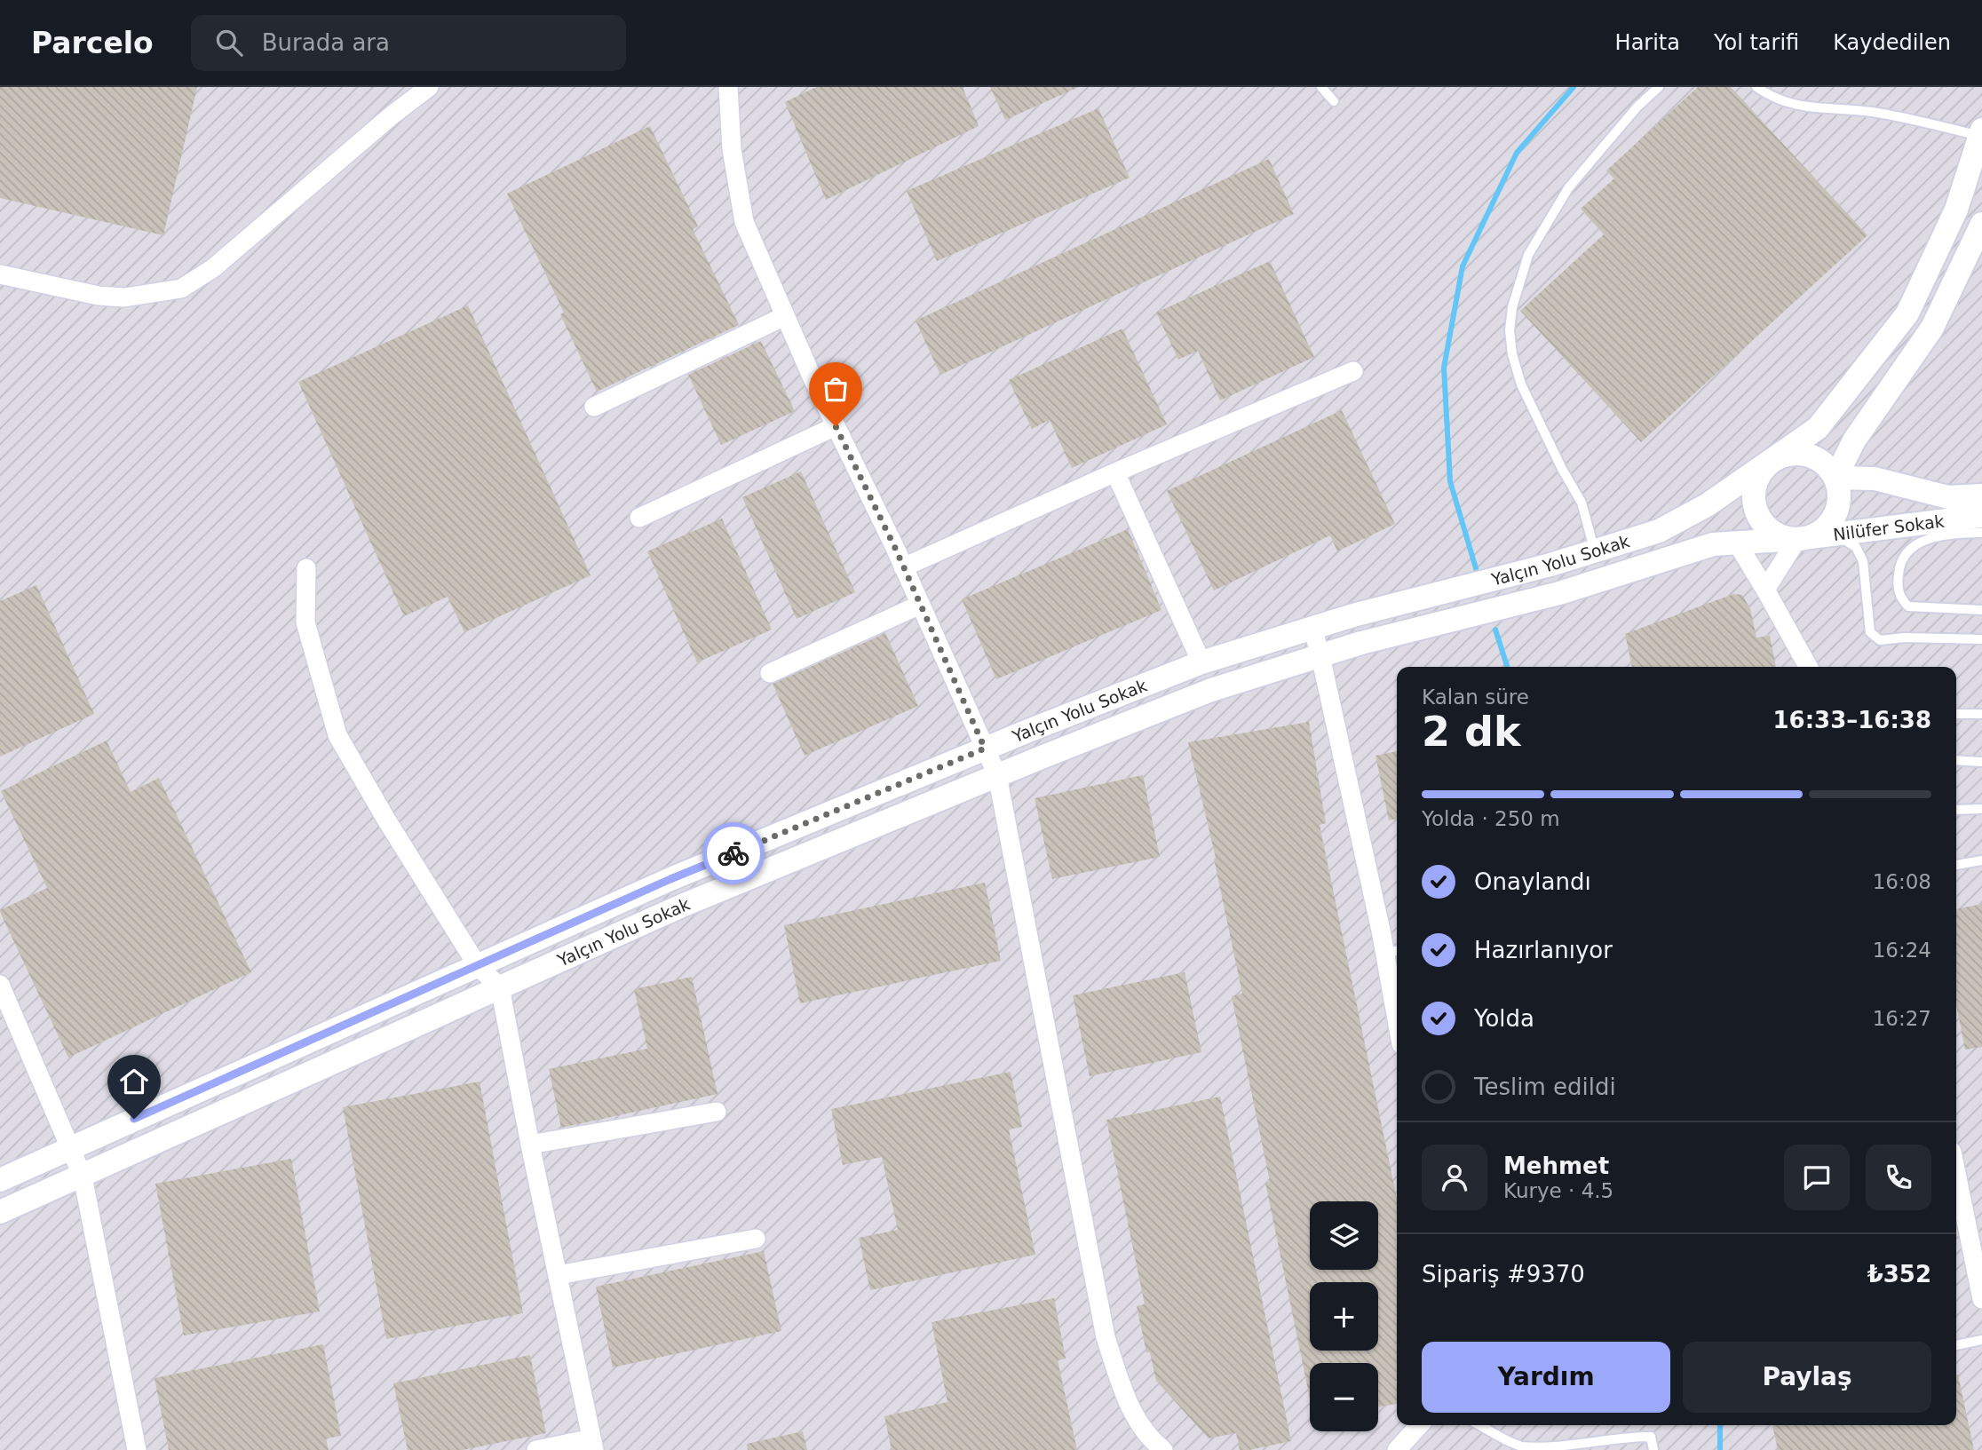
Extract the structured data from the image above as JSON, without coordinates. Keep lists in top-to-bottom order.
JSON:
{
  "streets": {
    "street": ["Nilüfer Sokak", "Yalçın Yolu Sokak"]
  },
  "crossings": [
    ["Nilüfer Sokak", "Yalçın Yolu Sokak"]
  ],
  "page": {
    "header": "Parcelo",
    "search": "Burada ara",
    "nav": ["Harita", "Yol tarifi", "Kaydedilen"],
    "heading": ["2 dk", "Kalan süre", "16:33–16:38"],
    "panel": [
      "Mehmet",
      "Kurye · 4.5",
      "Sipariş #9370",
      "₺352"
    ],
    "bar": "Yolda · 250 m",
    "list": [
      ["Onaylandı", "16:08"],
      ["Hazırlanıyor", "16:24"],
      ["Yolda", "16:27"],
      "Teslim edildi"
    ],
    "map_buttons": ["+", "−"],
    "buttons": ["Yardım", "Paylaş"]
  }
}
